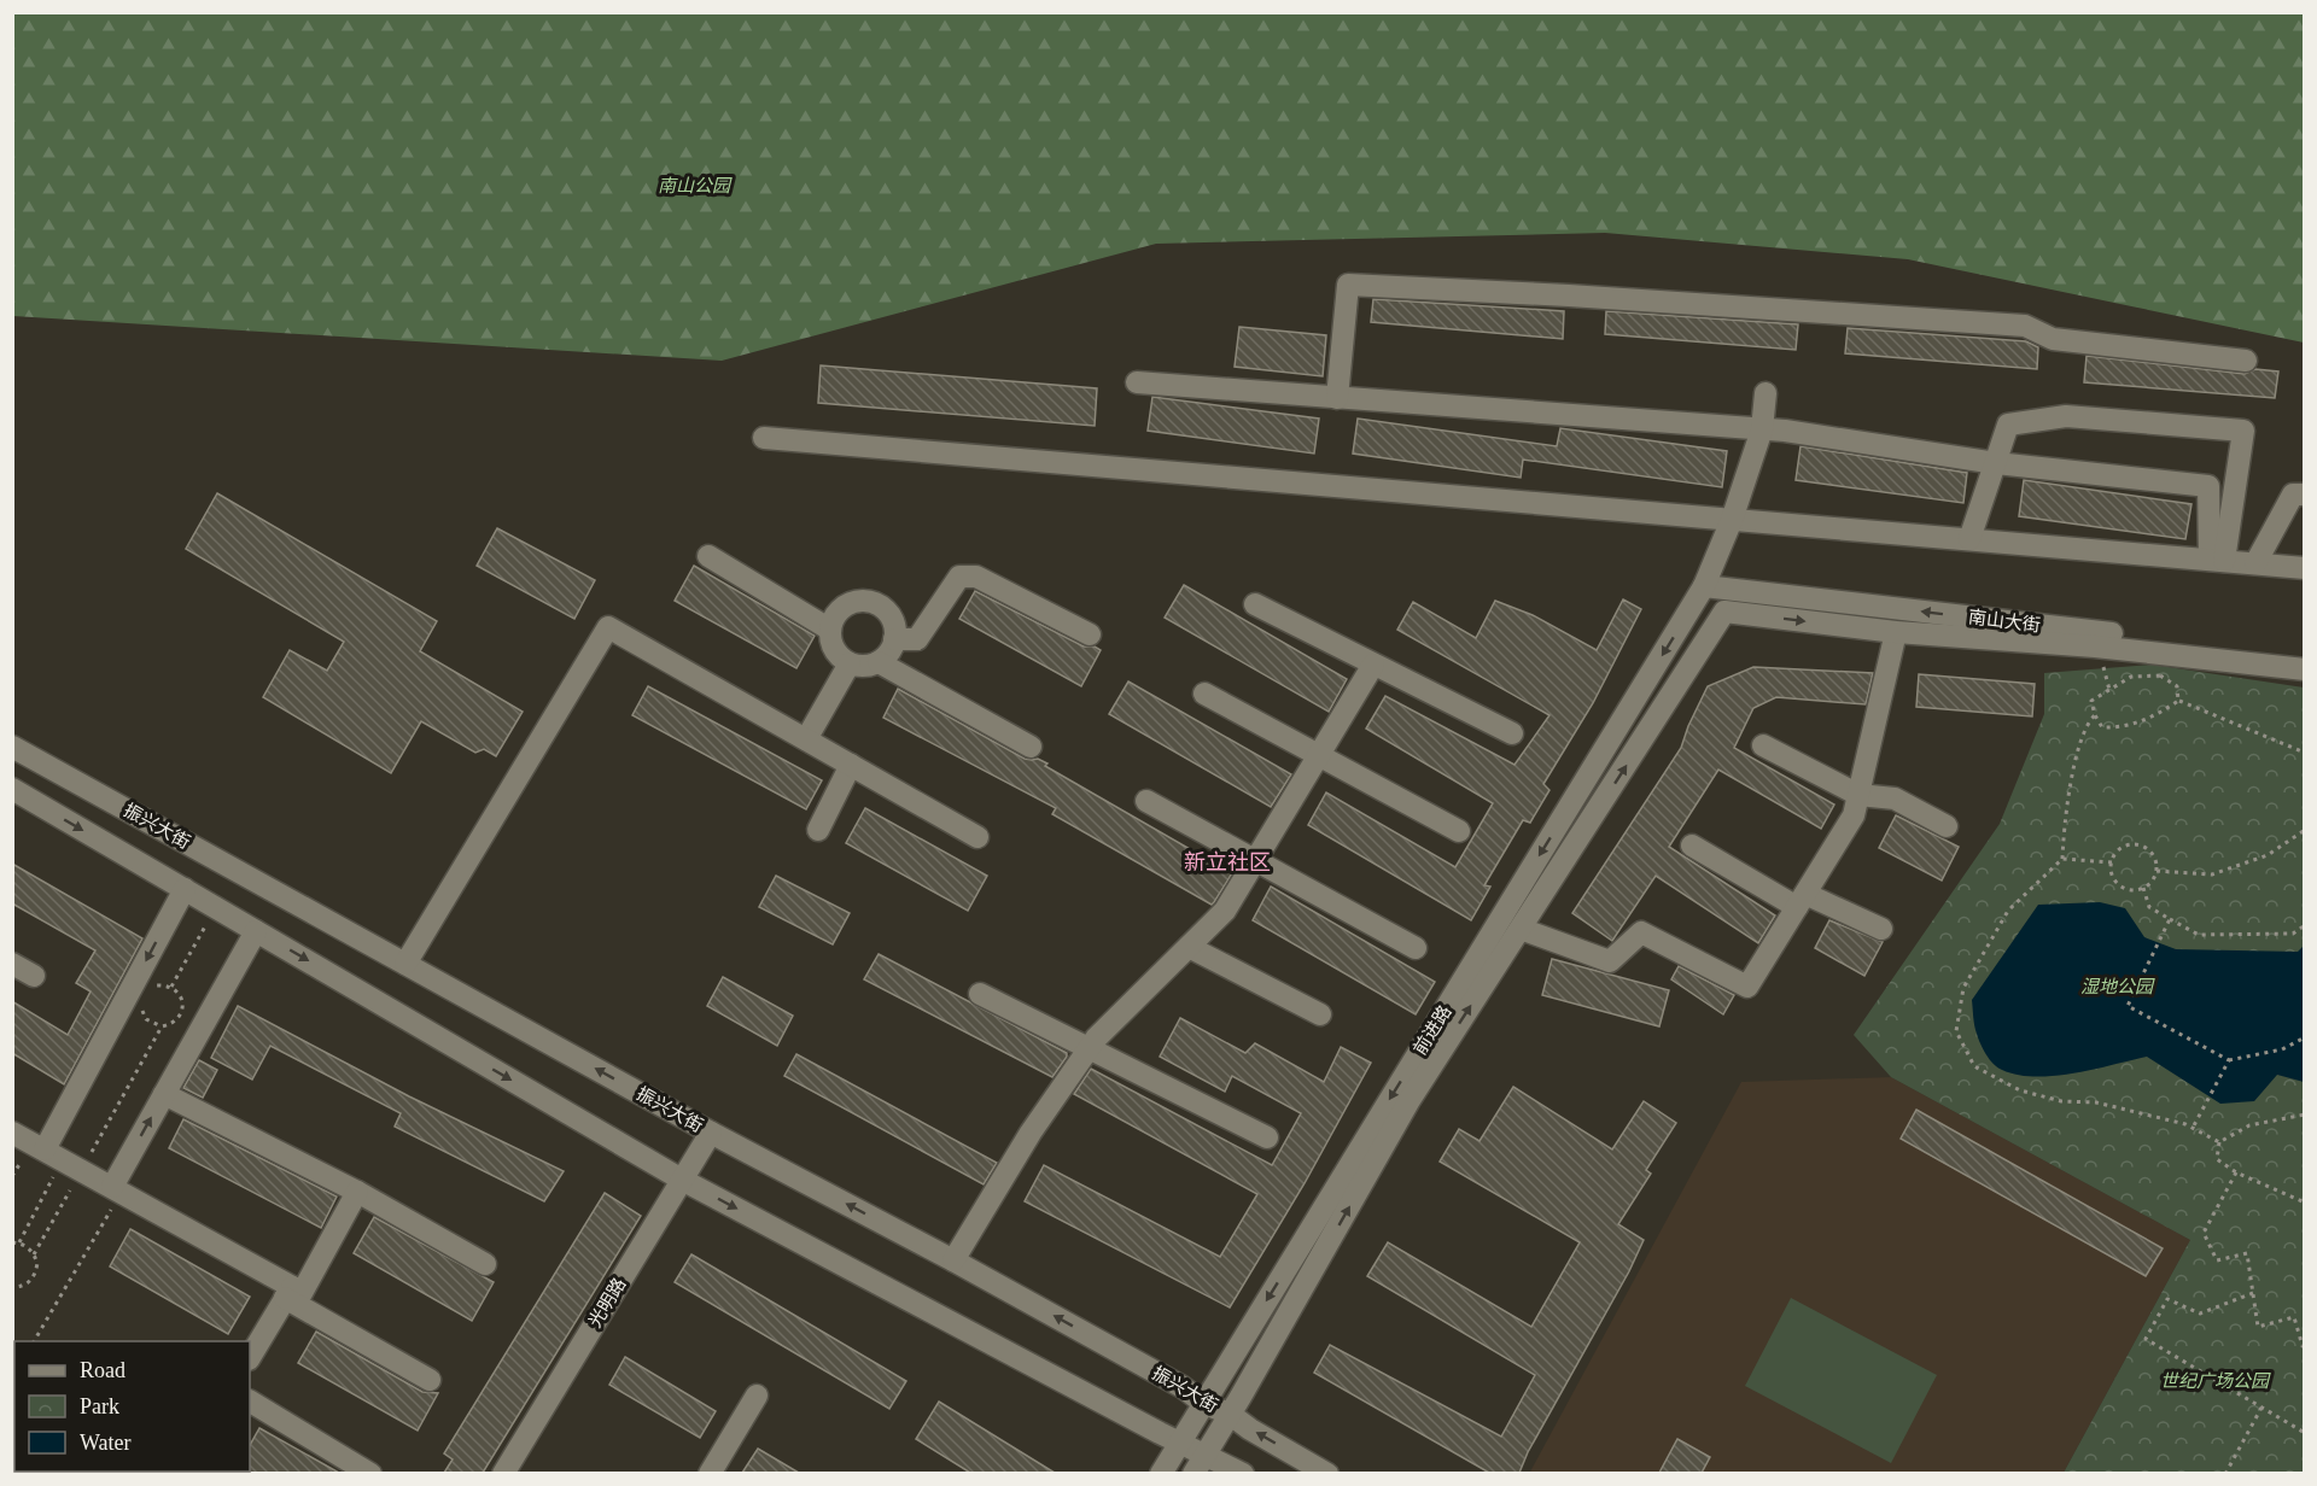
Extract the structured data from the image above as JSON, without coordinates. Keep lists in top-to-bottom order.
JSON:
{
  "streets": {
    "street": [
      "南山大街",
      "振兴大街",
      "前进路",
      "光明路"
    ]
  },
  "crossings": [
    ["南山大街", "前进路"],
    ["振兴大街", "前进路"],
    ["振兴大街", "光明路"]
  ],
  "districts": ["新立社区"],
  "parks": ["南山公园", "湿地公园", "世纪广场公园"],
  "legend": ["Road", "Park", "Water"]
}
